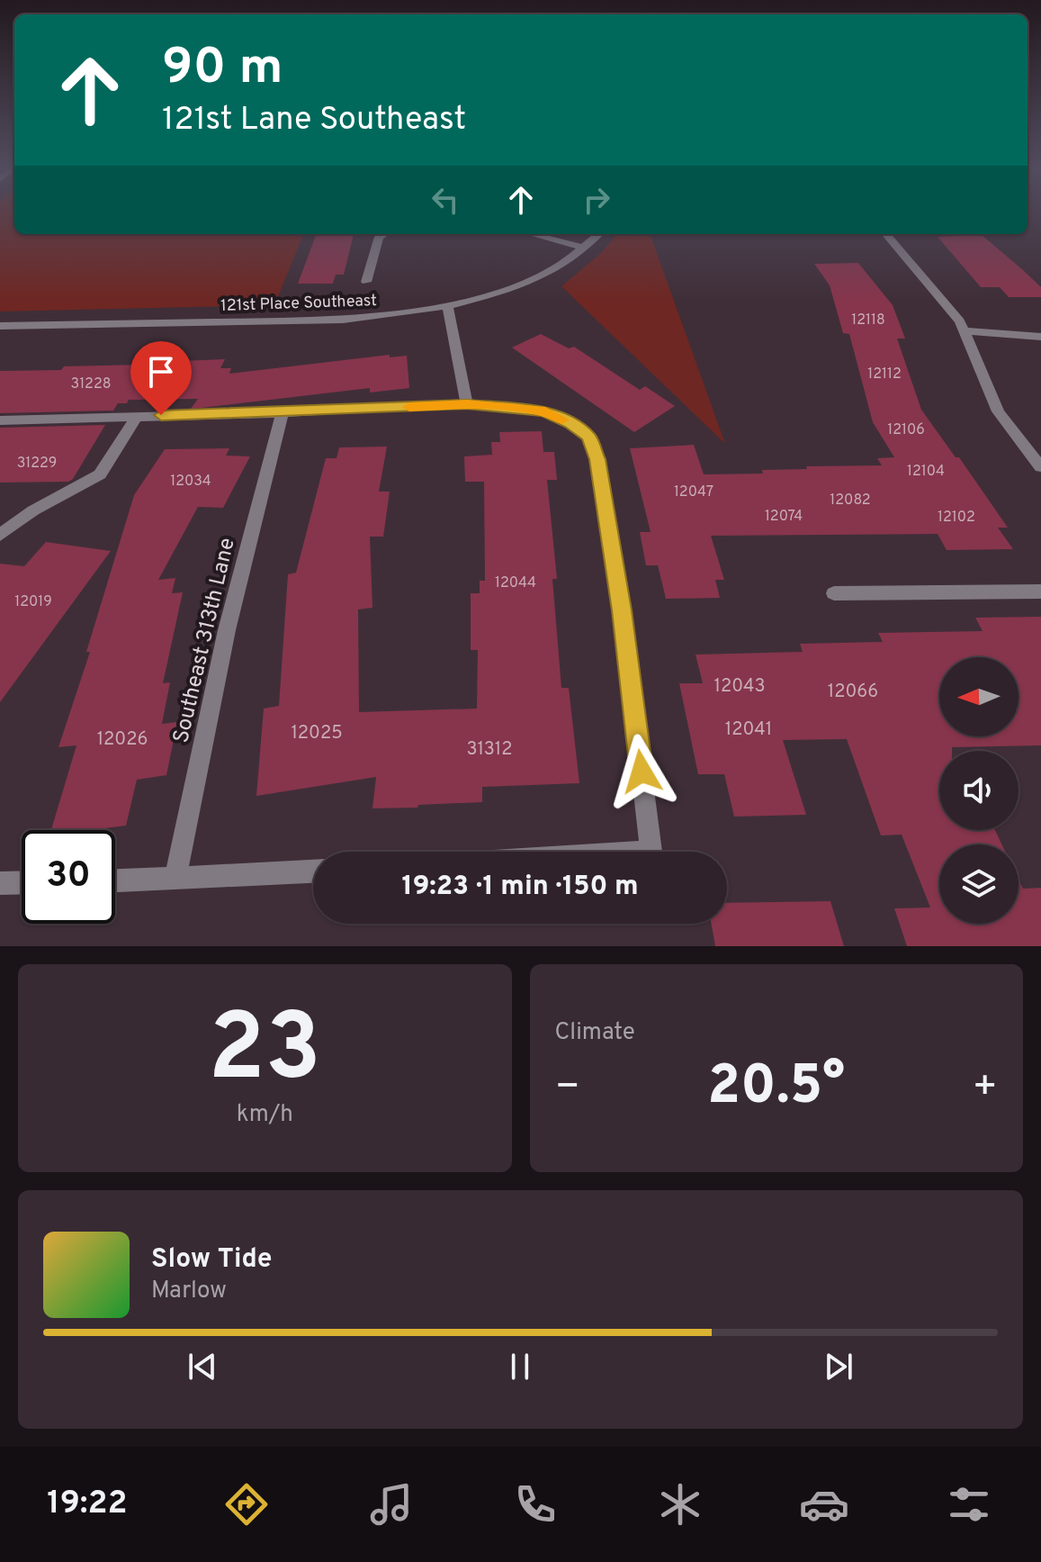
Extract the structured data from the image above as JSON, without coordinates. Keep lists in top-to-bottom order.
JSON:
{
  "streets": {
    "street": ["121st Place Southeast", "Southeast 313th Lane"]
  },
  "house_numbers": [
    "12118",
    "12112",
    "31228",
    "12106",
    "31229",
    "12104",
    "12034",
    "12047",
    "12082",
    "12074",
    "12102",
    "12044",
    "12019",
    "12043",
    "12066",
    "12041",
    "12025",
    "12026",
    "31312"
  ],
  "north": "left",
  "page": {
    "turn": ["90 m", "121st Lane Southeast"],
    "limit": "30",
    "trip": "19:23 · 1 min · 150 m",
    "tile": [
      ["23", "km/h"],
      "Climate"
    ],
    "heat": ["−", "20.5°", "+"],
    "song": ["Slow Tide", "Marlow"],
    "tabs": "19:22"
  }
}
